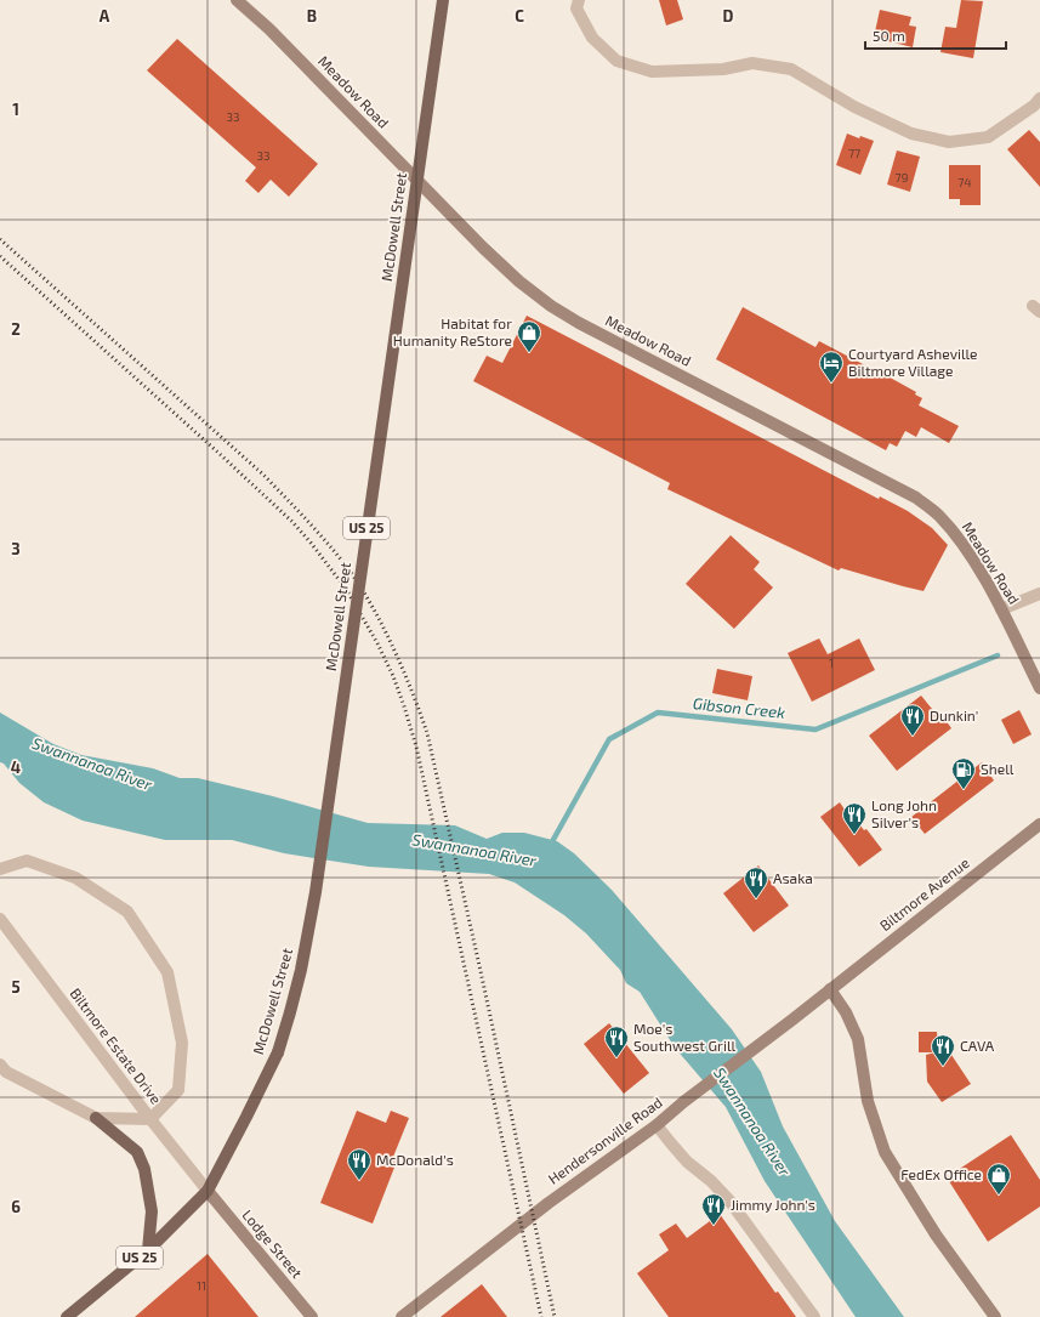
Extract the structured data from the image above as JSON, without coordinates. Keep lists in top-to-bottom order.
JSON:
{
  "streets": {
    "main road": [
      "Meadow Road",
      "McDowell Street",
      "US 25",
      "Biltmore Avenue",
      "Hendersonville Road",
      "Lodge Street"
    ],
    "street": ["Biltmore Estate Drive"]
  },
  "crossings": [
    ["McDowell Street", "US 25"],
    ["McDowell Street", "Biltmore Estate Drive"],
    ["McDowell Street", "Lodge Street"],
    ["US 25", "Biltmore Estate Drive"],
    ["US 25", "Lodge Street"],
    ["Biltmore Avenue", "Hendersonville Road"],
    ["Biltmore Estate Drive", "Lodge Street"]
  ],
  "water": ["Gibson Creek", "Swannanoa River"],
  "places": {
    "shop": ["Habitat for Humanity ReStore", "FedEx Office"],
    "hotel": ["Courtyard Asheville Biltmore Village"],
    "restaurant": [
      "Dunkin'",
      "Long John Silver's",
      "Asaka",
      "Moe's Southwest Grill",
      "CAVA",
      "McDonald's",
      "Jimmy John's"
    ],
    "fuel station": ["Shell"]
  },
  "house_numbers": [
    "33",
    "77",
    "33",
    "79",
    "74",
    "1",
    "11"
  ],
  "scale_bar": "50 m",
  "grid": {
    "columns": [
      "A",
      "B",
      "C",
      "D"
    ],
    "rows": [
      "1",
      "2",
      "3",
      "4",
      "5",
      "6"
    ]
  }
}
